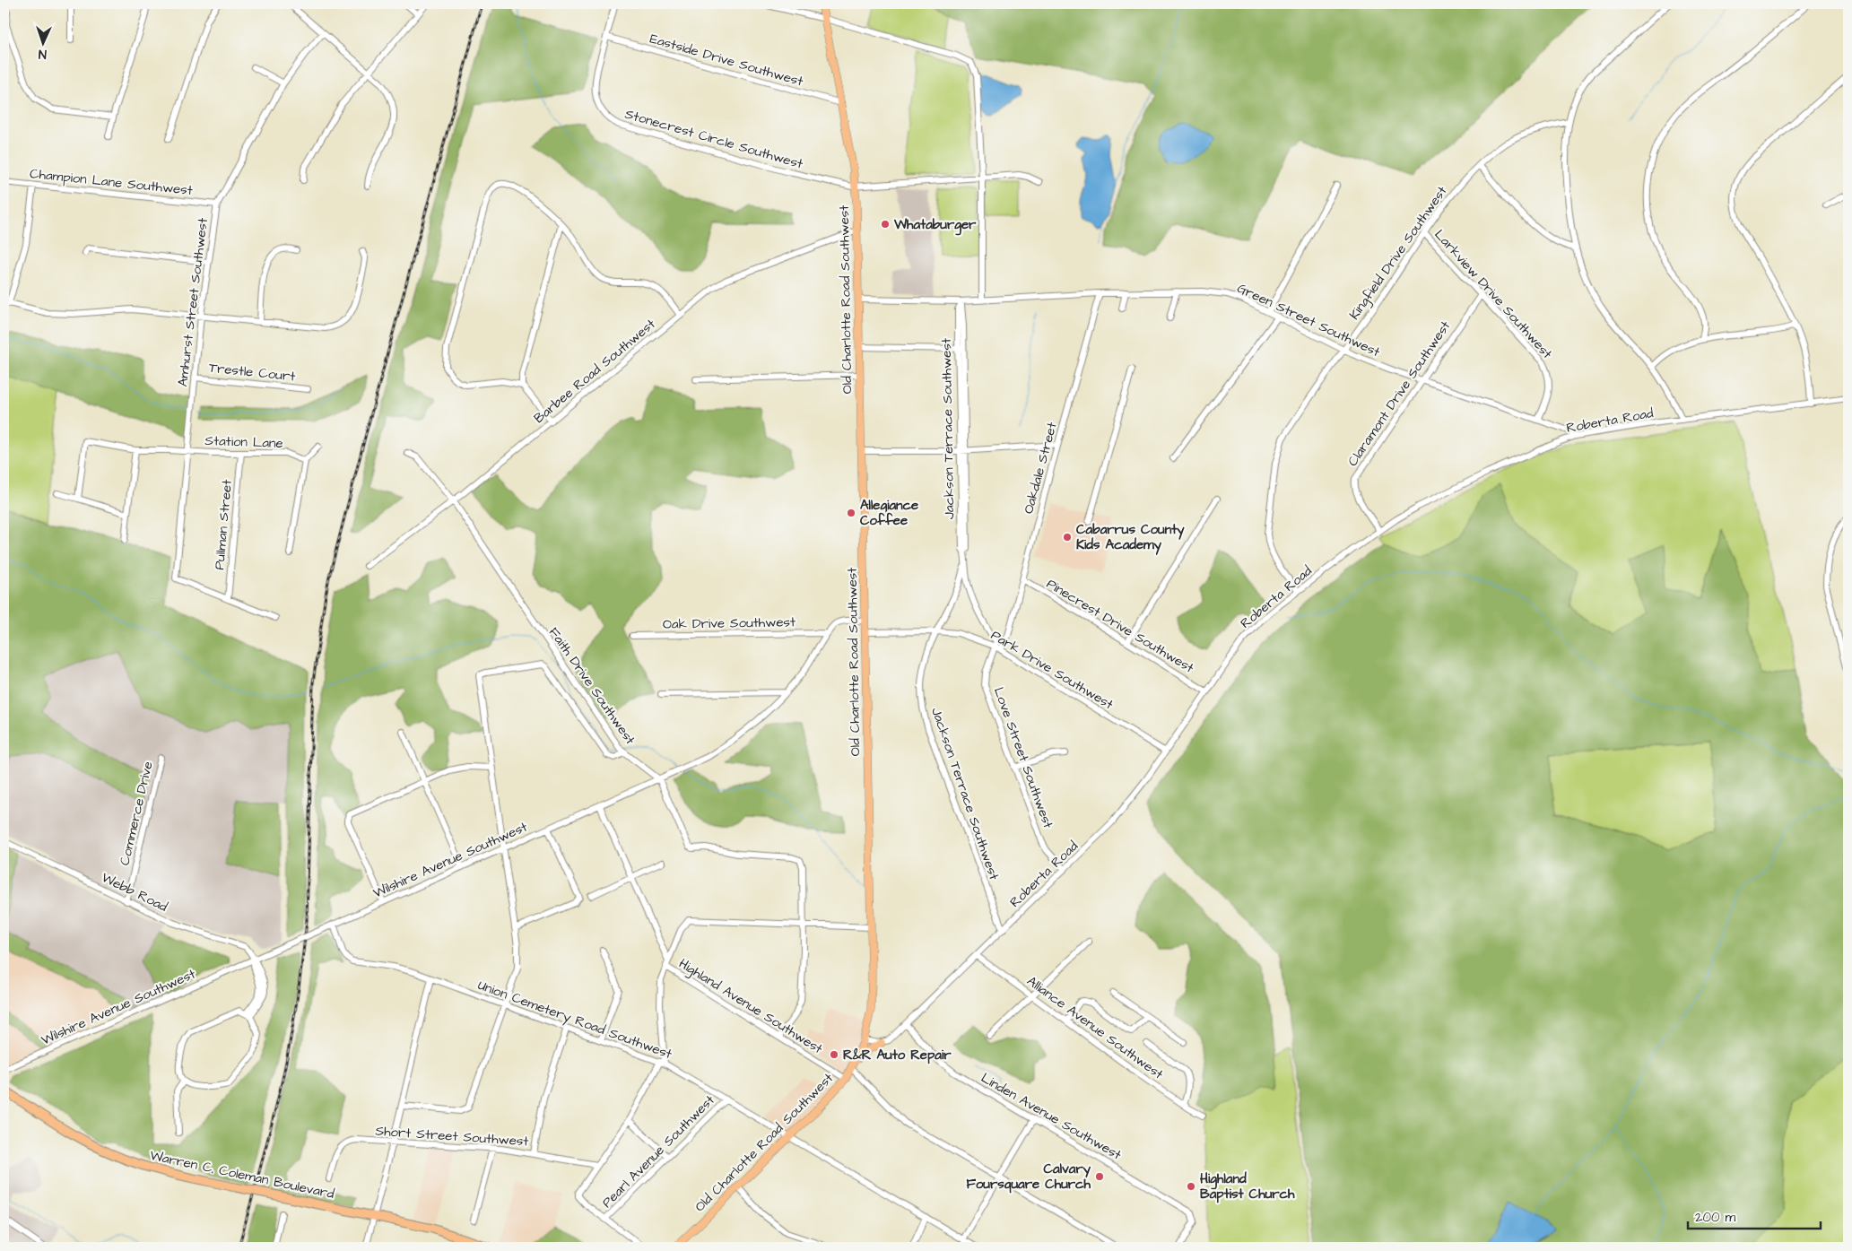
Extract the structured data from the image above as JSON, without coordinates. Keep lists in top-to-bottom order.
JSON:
{
  "streets": {
    "highway": ["Warren C. Coleman Boulevard"],
    "main road": ["Old Charlotte Road Southwest"],
    "street": [
      "Eastside Drive Southwest",
      "Stonecrest Circle Southwest",
      "Champion Lane Southwest",
      "Kingfield Drive Southwest",
      "Larkview Drive Southwest",
      "Amhurst Street Southwest",
      "Green Street Southwest",
      "Barbee Road Southwest",
      "Trestle Court",
      "Claramont Drive Southwest",
      "Roberta Road",
      "Jackson Terrace Southwest",
      "Station Lane",
      "Oakdale Street",
      "Pullman Street",
      "Oak Drive Southwest",
      "Pinecrest Drive Southwest",
      "Park Drive Southwest",
      "Faith Drive Southwest",
      "Love Street Southwest",
      "Commerce Drive",
      "Wilshire Avenue Southwest",
      "Webb Road",
      "Highland Avenue Southwest",
      "Union Cemetery Road Southwest",
      "Alliance Avenue Southwest",
      "Linden Avenue Southwest",
      "Short Street Southwest",
      "Pearl Avenue Southwest"
    ]
  },
  "crossings": [
    ["Eastside Drive Southwest", "Stonecrest Circle Southwest"],
    ["Eastside Drive Southwest", "Old Charlotte Road Southwest"],
    ["Stonecrest Circle Southwest", "Old Charlotte Road Southwest"],
    ["Champion Lane Southwest", "Amhurst Street Southwest"],
    ["Kingfield Drive Southwest", "Larkview Drive Southwest"],
    ["Kingfield Drive Southwest", "Green Street Southwest"],
    ["Kingfield Drive Southwest", "Roberta Road"],
    ["Larkview Drive Southwest", "Green Street Southwest"],
    ["Larkview Drive Southwest", "Claramont Drive Southwest"],
    ["Old Charlotte Road Southwest", "Green Street Southwest"],
    ["Old Charlotte Road Southwest", "Barbee Road Southwest"],
    ["Old Charlotte Road Southwest", "Park Drive Southwest"],
    ["Old Charlotte Road Southwest", "Wilshire Avenue Southwest"],
    ["Old Charlotte Road Southwest", "Highland Avenue Southwest"],
    ["Old Charlotte Road Southwest", "Union Cemetery Road Southwest"],
    ["Amhurst Street Southwest", "Trestle Court"],
    ["Amhurst Street Southwest", "Station Lane"],
    ["Amhurst Street Southwest", "Pullman Street"],
    ["Green Street Southwest", "Claramont Drive Southwest"],
    ["Green Street Southwest", "Roberta Road"],
    ["Green Street Southwest", "Jackson Terrace Southwest"],
    ["Green Street Southwest", "Oakdale Street"],
    ["Barbee Road Southwest", "Faith Drive Southwest"],
    ["Claramont Drive Southwest", "Roberta Road"],
    ["Roberta Road", "Jackson Terrace Southwest"],
    ["Roberta Road", "Pinecrest Drive Southwest"],
    ["Roberta Road", "Park Drive Southwest"],
    ["Roberta Road", "Love Street Southwest"],
    ["Roberta Road", "Alliance Avenue Southwest"],
    ["Roberta Road", "Linden Avenue Southwest"],
    ["Jackson Terrace Southwest", "Oakdale Street"],
    ["Jackson Terrace Southwest", "Park Drive Southwest"],
    ["Jackson Terrace Southwest", "Love Street Southwest"],
    ["Station Lane", "Pullman Street"],
    ["Oakdale Street", "Pinecrest Drive Southwest"],
    ["Oakdale Street", "Park Drive Southwest"],
    ["Oakdale Street", "Love Street Southwest"],
    ["Oak Drive Southwest", "Wilshire Avenue Southwest"],
    ["Park Drive Southwest", "Love Street Southwest"],
    ["Faith Drive Southwest", "Wilshire Avenue Southwest"],
    ["Faith Drive Southwest", "Highland Avenue Southwest"],
    ["Commerce Drive", "Webb Road"],
    ["Wilshire Avenue Southwest", "Webb Road"],
    ["Wilshire Avenue Southwest", "Highland Avenue Southwest"],
    ["Wilshire Avenue Southwest", "Union Cemetery Road Southwest"],
    ["Union Cemetery Road Southwest", "Pearl Avenue Southwest"]
  ],
  "places": [
    "Whataburger",
    "Allegiance Coffee",
    "Cabarrus County Kids Academy",
    "R&R Auto Repair",
    "Calvary Foursquare Church",
    "Highland Baptist Church"
  ],
  "scale_bar": "200 m",
  "north": "bottom"
}
